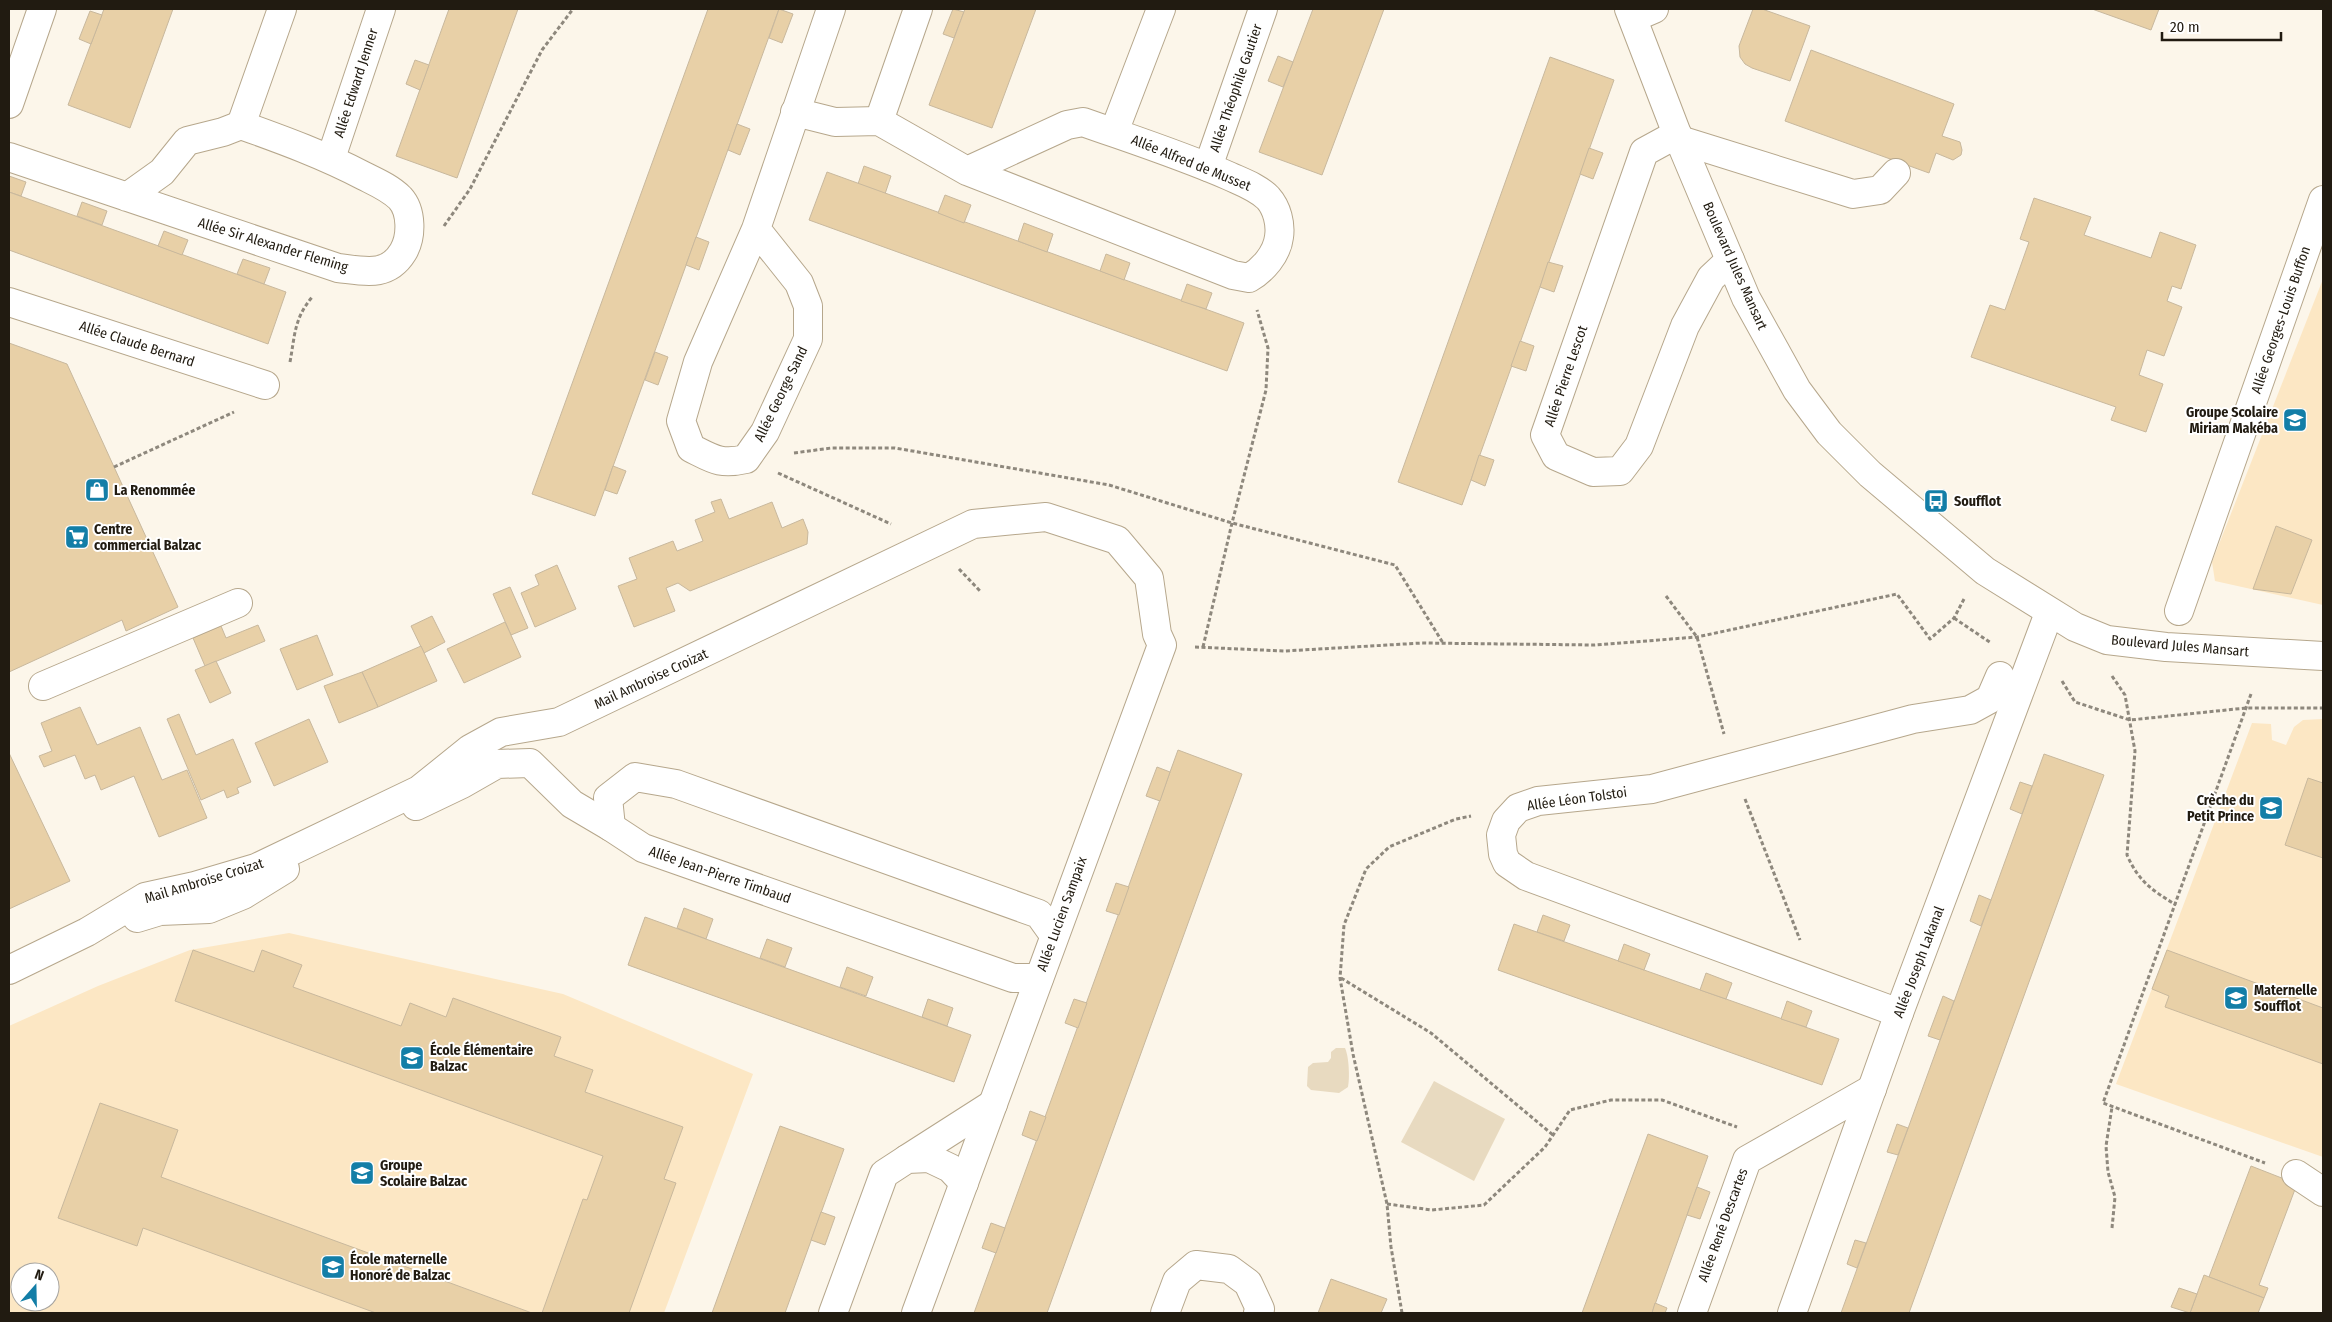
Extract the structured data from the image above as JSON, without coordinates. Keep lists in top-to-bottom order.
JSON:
{
  "streets": {
    "street": [
      "Allée Edward Jenner",
      "Allée Théophile Gautier",
      "Allée Alfred de Musset",
      "Allée Sir Alexander Fleming",
      "Boulevard Jules Mansart",
      "Allée Georges-Louis Buffon",
      "Allée Claude Bernard",
      "Allée Pierre Lescot",
      "Allée George Sand",
      "Mail Ambroise Croizat",
      "Allée Léon Tolstoi",
      "Allée Jean-Pierre Timbaud",
      "Allée Lucien Sampaix",
      "Allée Joseph Lakanal",
      "Allée René Descartes"
    ]
  },
  "crossings": [
    ["Allée Théophile Gautier", "Allée Alfred de Musset"],
    ["Boulevard Jules Mansart", "Allée Pierre Lescot"],
    ["Boulevard Jules Mansart", "Allée Joseph Lakanal"],
    ["Mail Ambroise Croizat", "Allée Lucien Sampaix"],
    ["Allée Léon Tolstoi", "Allée Joseph Lakanal"],
    ["Allée Jean-Pierre Timbaud", "Allée Lucien Sampaix"],
    ["Allée Joseph Lakanal", "Allée René Descartes"]
  ],
  "places": {
    "school or university": [
      "Groupe Scolaire Miriam Makéba",
      "Crèche du Petit Prince",
      "Maternelle Soufflot",
      "École Élémentaire Balzac",
      "Groupe Scolaire Balzac",
      "École maternelle Honoré de Balzac"
    ],
    "shop": ["La Renommée"],
    "bus stop": ["Soufflot"],
    "supermarket": ["Centre commercial Balzac"]
  },
  "scale_bar": "20 m",
  "north": "top"
}
